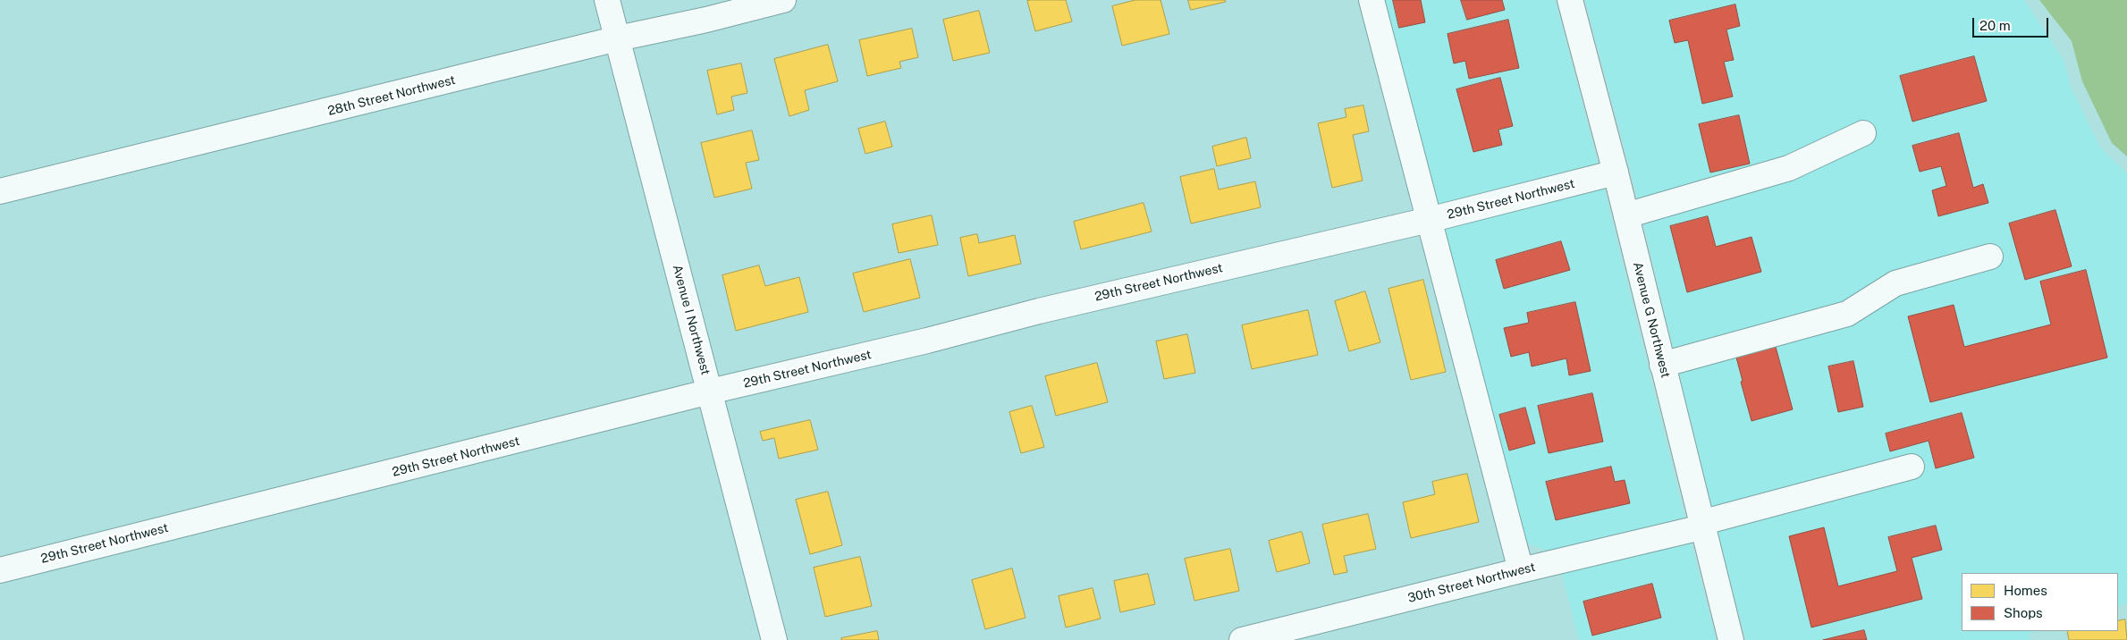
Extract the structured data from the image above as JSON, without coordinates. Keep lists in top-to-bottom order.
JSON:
{
  "streets": {
    "street": [
      "28th Street Northwest",
      "29th Street Northwest",
      "Avenue I Northwest",
      "Avenue G Northwest",
      "30th Street Northwest"
    ]
  },
  "crossings": [
    ["28th Street Northwest", "Avenue I Northwest"],
    ["29th Street Northwest", "Avenue I Northwest"],
    ["29th Street Northwest", "Avenue G Northwest"],
    ["Avenue G Northwest", "30th Street Northwest"]
  ],
  "legend": ["Homes", "Shops"],
  "scale_bar": "20 m"
}
